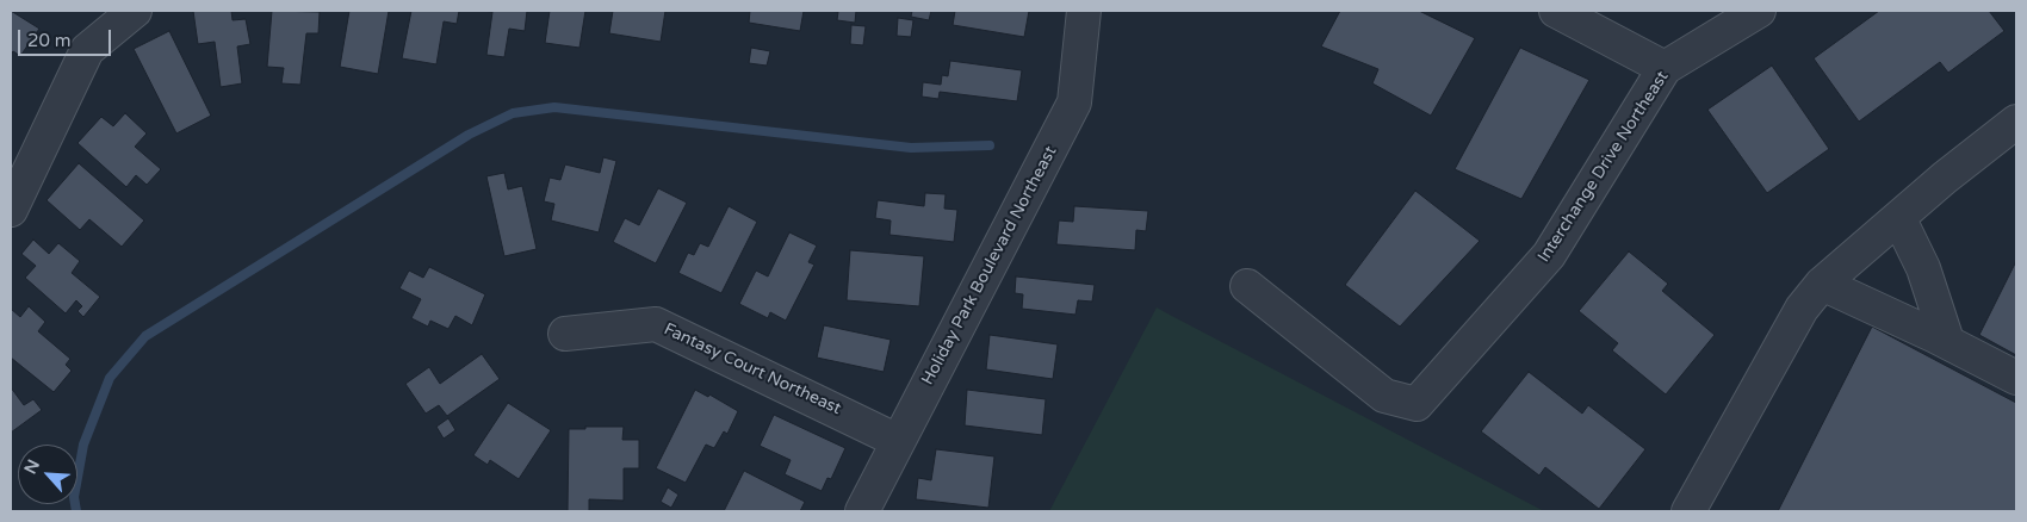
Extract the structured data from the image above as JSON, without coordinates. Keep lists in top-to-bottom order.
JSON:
{
  "streets": {
    "street": ["Interchange Drive Northeast", "Holiday Park Boulevard Northeast", "Fantasy Court Northeast"]
  },
  "crossings": [
    ["Holiday Park Boulevard Northeast", "Fantasy Court Northeast"]
  ],
  "scale_bar": "20 m",
  "north": "top left"
}
